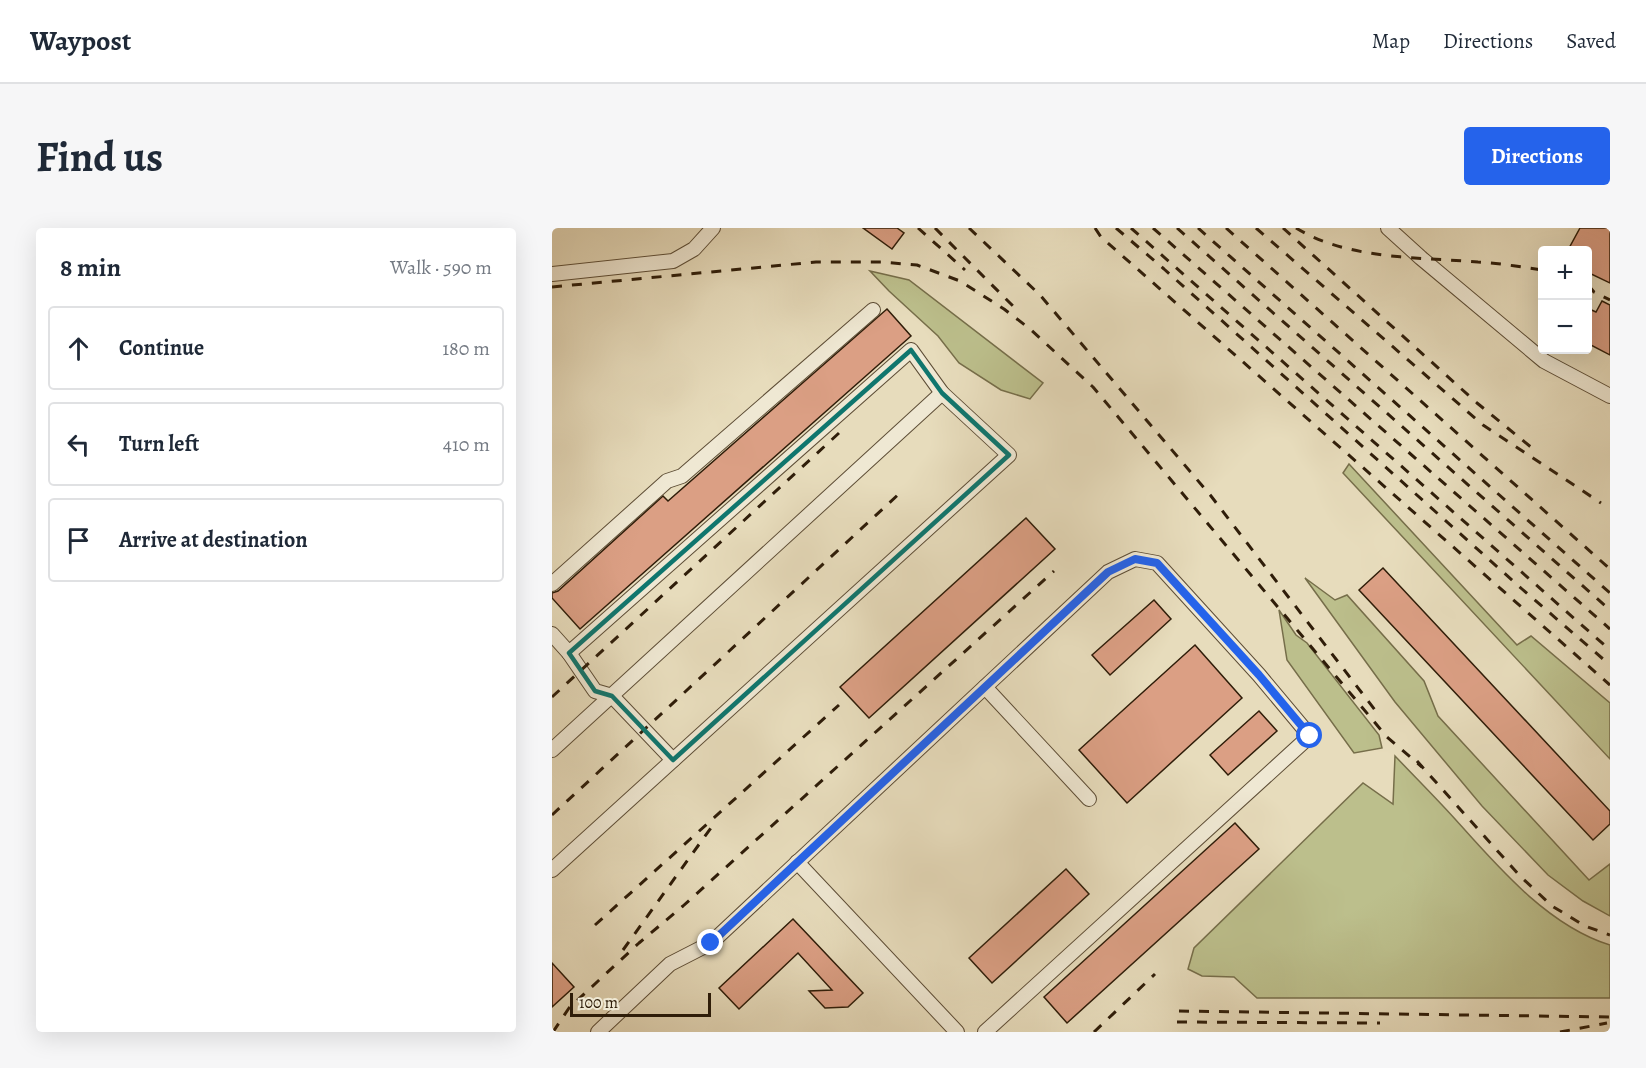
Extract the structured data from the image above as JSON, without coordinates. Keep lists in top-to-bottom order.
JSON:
{
  "scale_bar": "100 m",
  "page": {
    "header": "Waypost",
    "nav": ["Map", "Directions", "Saved"],
    "buttons": "Directions",
    "title": "Find us",
    "heading": ["8 min", "Walk · 590 m"],
    "map_buttons": ["+", "−"],
    "list": [
      ["Continue", "180 m"],
      ["Turn left", "410 m"],
      "Arrive at destination"
    ],
    "scale": "100 m"
  }
}
